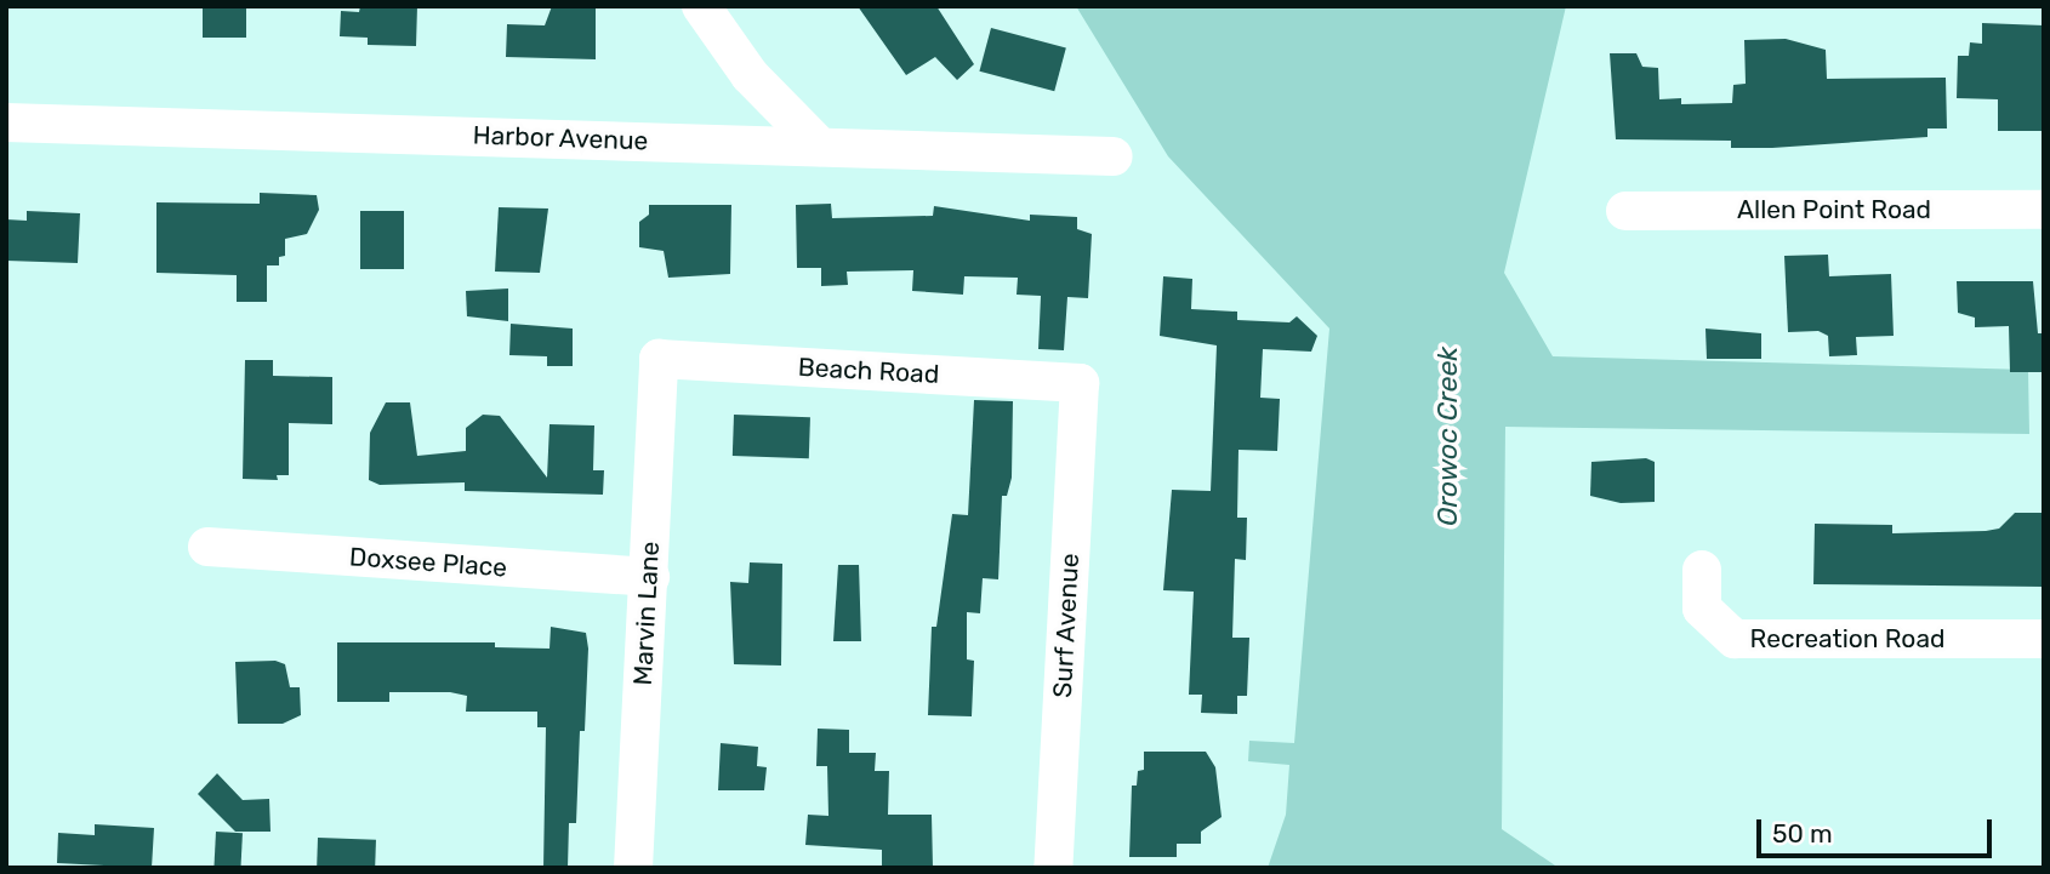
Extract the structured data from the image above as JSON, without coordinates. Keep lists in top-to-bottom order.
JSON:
{
  "streets": {
    "street": [
      "Harbor Avenue",
      "Allen Point Road",
      "Beach Road",
      "Doxsee Place",
      "Marvin Lane",
      "Surf Avenue",
      "Recreation Road"
    ]
  },
  "crossings": [
    ["Beach Road", "Marvin Lane"],
    ["Beach Road", "Surf Avenue"],
    ["Doxsee Place", "Marvin Lane"]
  ],
  "water": ["Orowoc Creek"],
  "scale_bar": "50 m"
}
